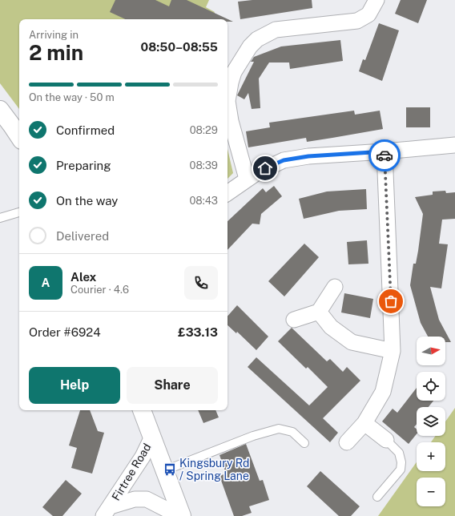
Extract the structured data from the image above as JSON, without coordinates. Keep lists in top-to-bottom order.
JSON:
{
  "streets": {
    "street": ["Firtree Road"]
  },
  "places": {
    "bus stop": ["Kingsbury Rd / Spring Lane"]
  },
  "north": "right",
  "page": {
    "heading": ["2 min", "Arriving in", "08:50–08:55"],
    "panel": [
      "Alex",
      "Courier · 4.6",
      "Order #6924",
      "£33.13"
    ],
    "bar": "On the way · 50 m",
    "list": [
      ["Confirmed", "08:29"],
      ["Preparing", "08:39"],
      ["On the way", "08:43"],
      "Delivered"
    ],
    "round": "A",
    "map_buttons": ["+", "−"],
    "buttons": ["Help", "Share"]
  }
}
